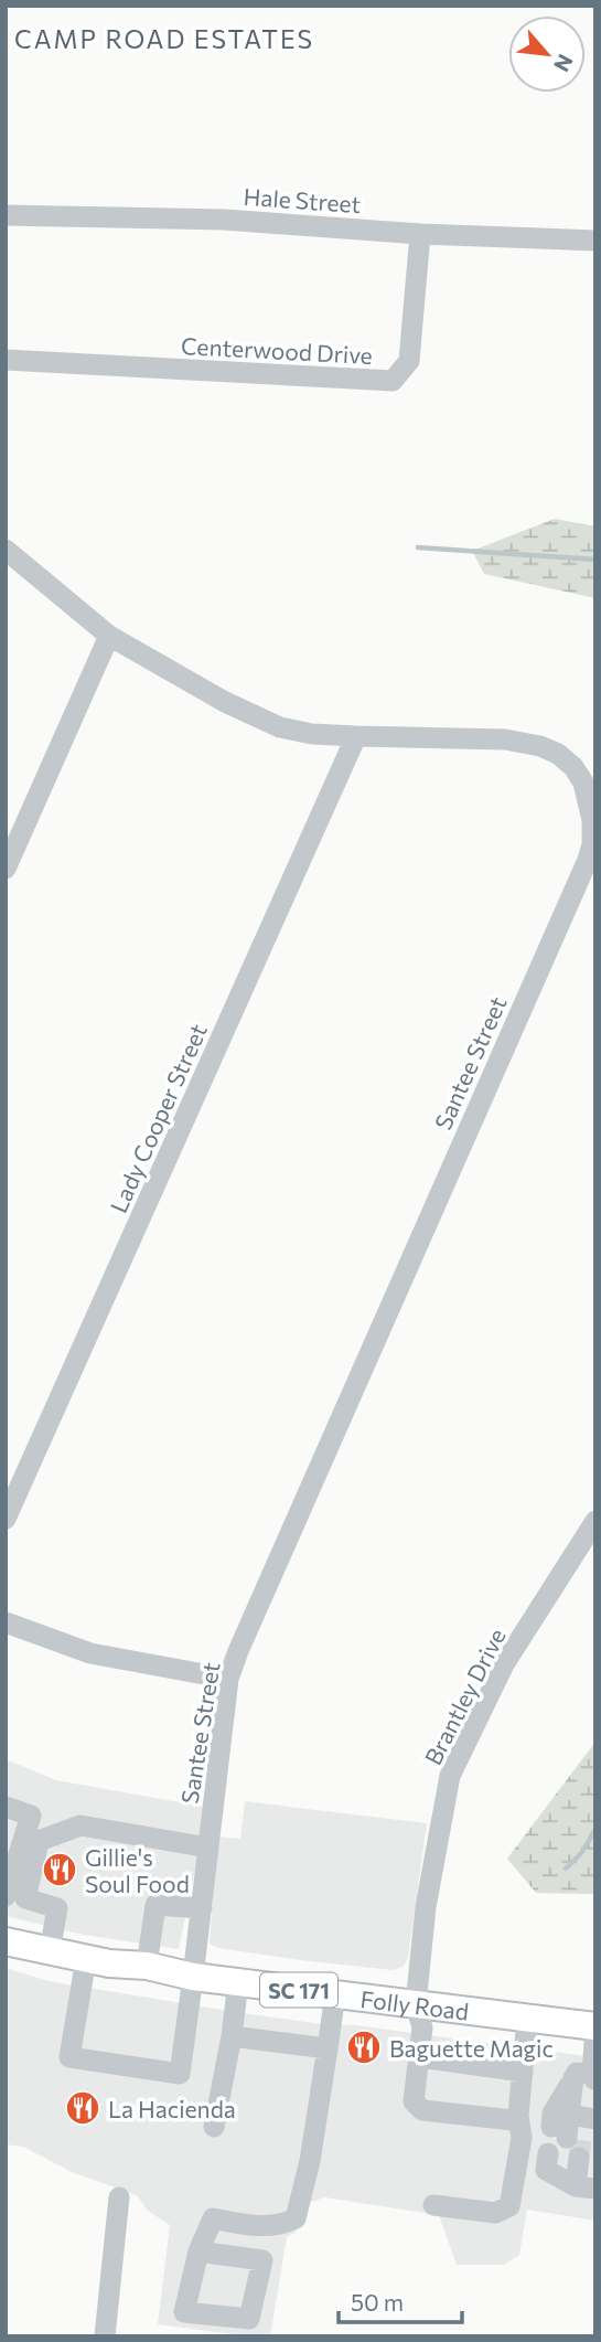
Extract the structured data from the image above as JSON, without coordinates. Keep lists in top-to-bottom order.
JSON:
{
  "streets": {
    "main road": ["SC 171", "Folly Road"],
    "street": [
      "Hale Street",
      "Centerwood Drive",
      "Santee Street",
      "Lady Cooper Street",
      "Brantley Drive"
    ]
  },
  "crossings": [
    ["Hale Street", "Centerwood Drive"],
    ["Santee Street", "Lady Cooper Street"],
    ["Santee Street", "Folly Road"],
    ["Brantley Drive", "Folly Road"]
  ],
  "districts": ["CAMP ROAD ESTATES"],
  "places": {
    "restaurant": ["Gillie's Soul Food", "Baguette Magic", "La Hacienda"]
  },
  "scale_bar": "50 m",
  "north": "bottom right"
}
